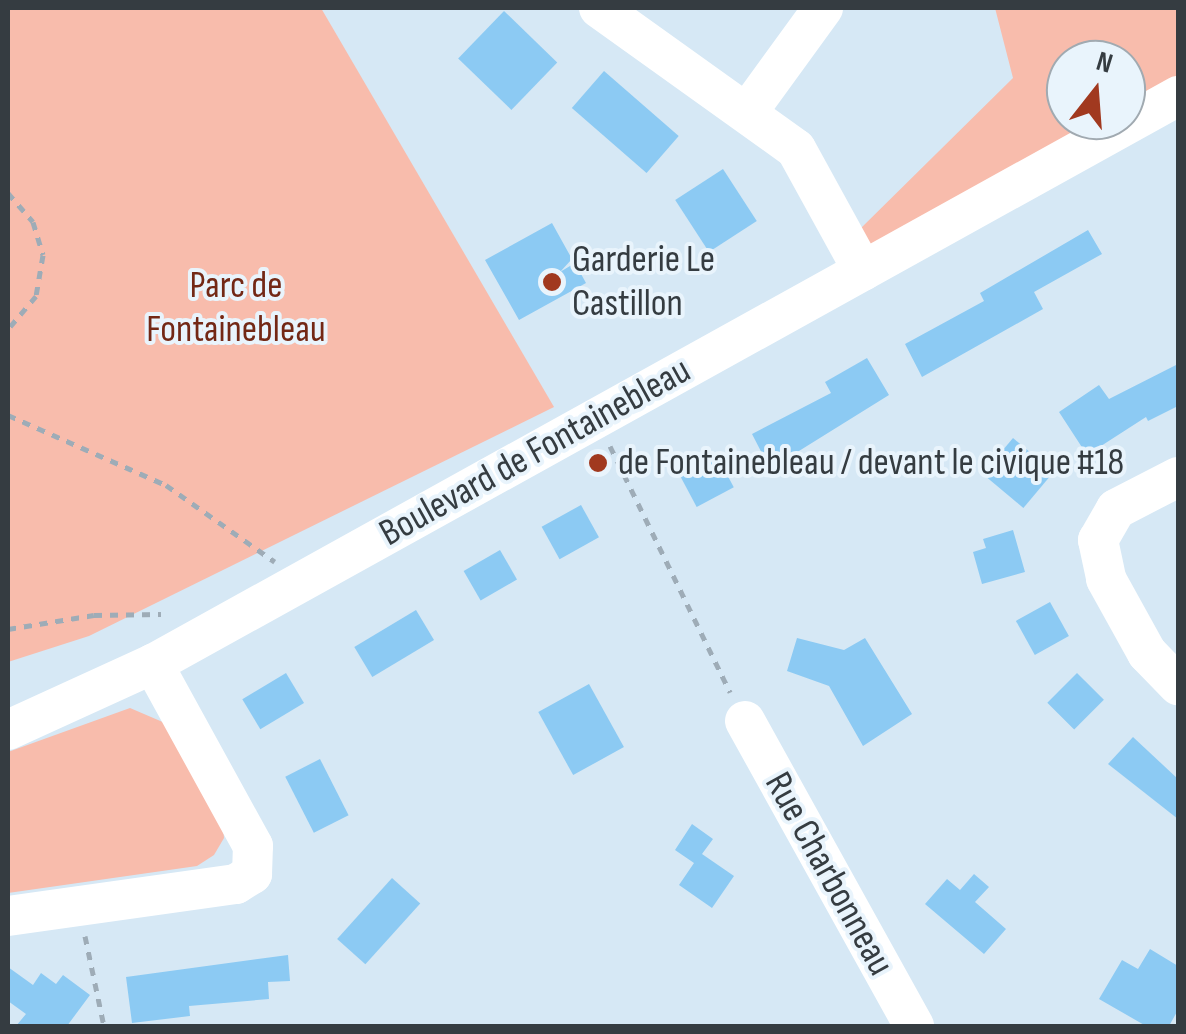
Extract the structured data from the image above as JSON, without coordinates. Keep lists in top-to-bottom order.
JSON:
{
  "streets": {
    "street": ["Boulevard de Fontainebleau", "Rue Charbonneau"]
  },
  "parks": ["Parc de Fontainebleau"],
  "places": ["Garderie Le Castillon", "de Fontainebleau / devant le civique #18"],
  "north": "top"
}
